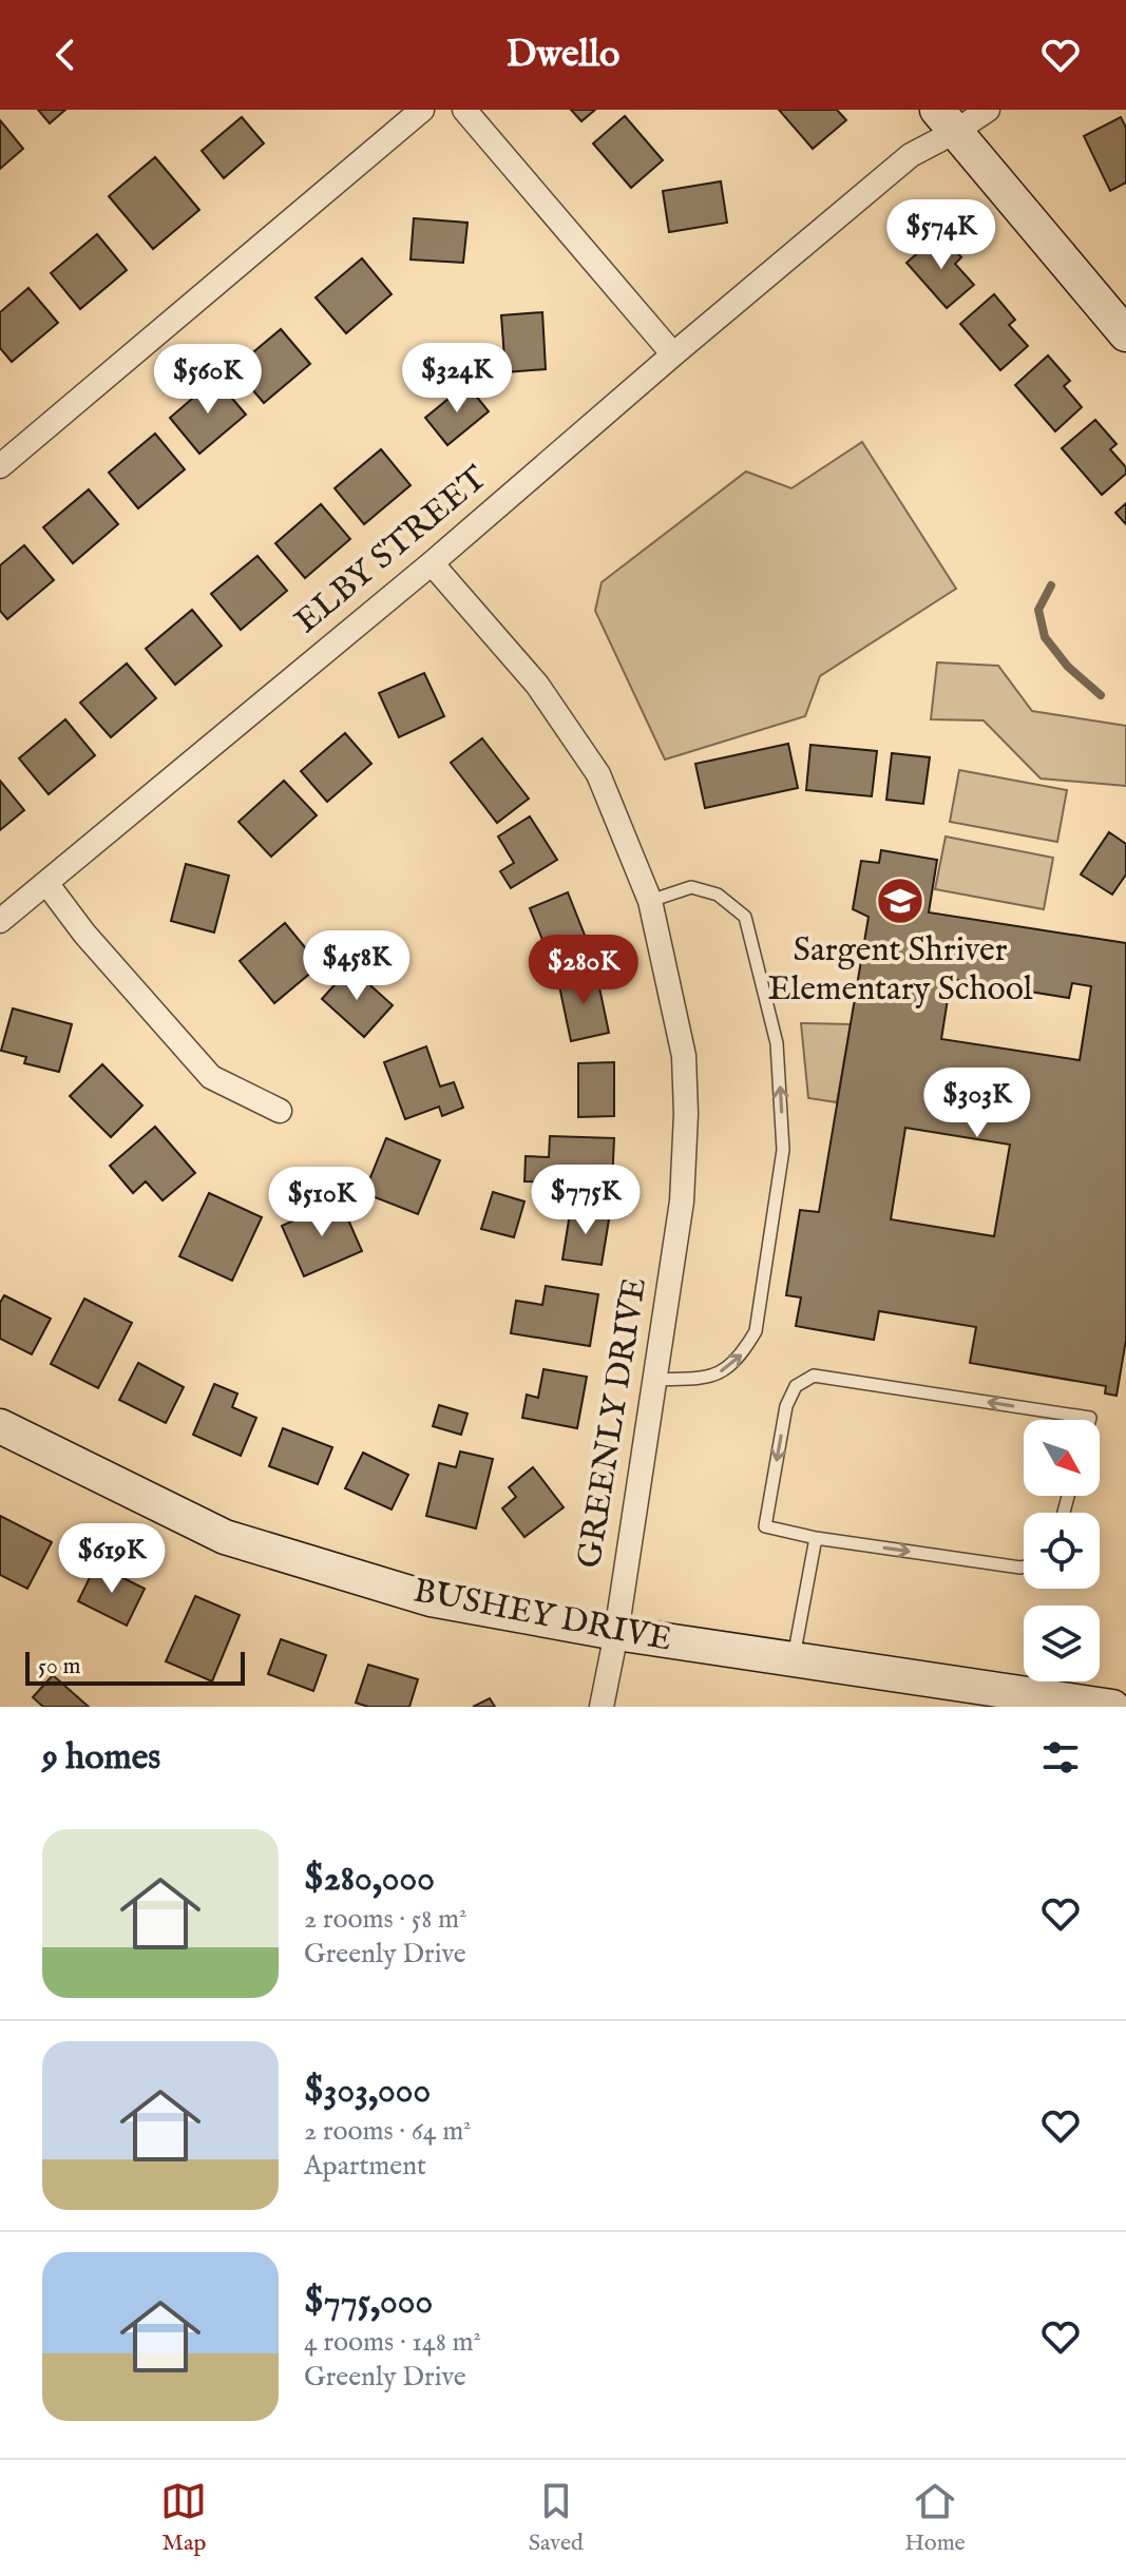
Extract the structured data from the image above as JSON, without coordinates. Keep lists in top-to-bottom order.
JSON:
{
  "streets": {
    "street": ["ELBY STREET", "GREENLY DRIVE", "BUSHEY DRIVE"]
  },
  "crossings": [
    ["ELBY STREET", "GREENLY DRIVE"],
    ["GREENLY DRIVE", "BUSHEY DRIVE"]
  ],
  "places": {
    "school or university": ["Sargent Shriver Elementary School"]
  },
  "scale_bar": "50 m",
  "north": "bottom right",
  "page": {
    "header": "Dwello",
    "price": [
      "$574K",
      "$324K",
      "$560K",
      "$458K",
      "$280K",
      "$303K",
      "$775K",
      "$510K",
      "$619K"
    ],
    "scale": "50 m",
    "heading": "9 homes",
    "list": [
      {
        "name": "$280,000",
        "note": "2 rooms · 58 m² · Greenly Drive"
      },
      {
        "name": "$303,000",
        "note": "2 rooms · 64 m² · Apartment"
      },
      {
        "name": "$775,000",
        "note": "4 rooms · 148 m² · Greenly Drive"
      }
    ],
    "tabs": ["Map", "Saved", "Home"]
  }
}
